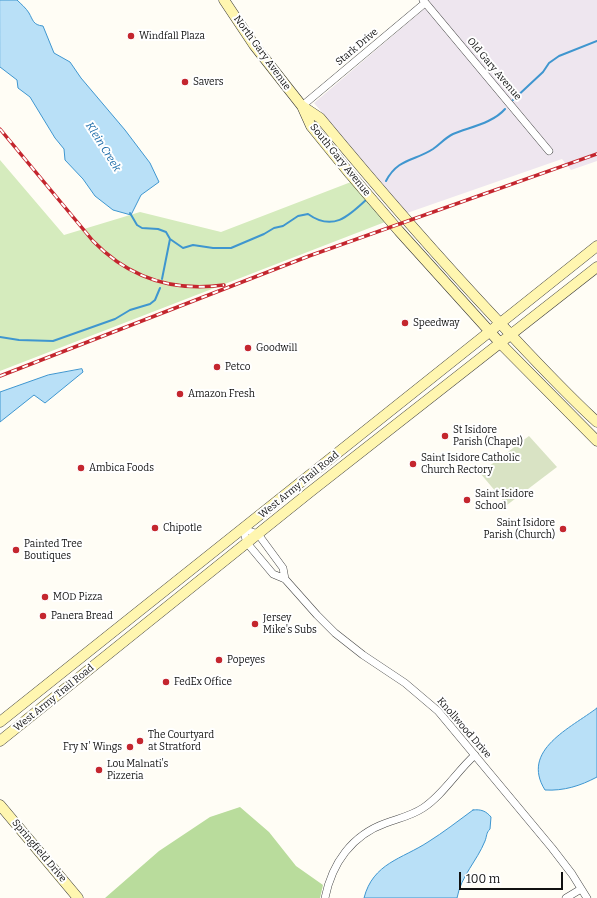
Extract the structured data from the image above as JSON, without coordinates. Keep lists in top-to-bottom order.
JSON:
{
  "streets": {
    "main road": [
      "North Gary Avenue",
      "South Gary Avenue",
      "West Army Trail Road",
      "Springfield Drive"
    ],
    "street": ["Stark Drive", "Old Gary Avenue", "Knollwood Drive"]
  },
  "crossings": [
    ["Stark Drive", "North Gary Avenue"],
    ["Stark Drive", "Old Gary Avenue"],
    ["Stark Drive", "South Gary Avenue"],
    ["North Gary Avenue", "South Gary Avenue"],
    ["South Gary Avenue", "West Army Trail Road"],
    ["West Army Trail Road", "Knollwood Drive"]
  ],
  "water": ["Klein Creek"],
  "places": [
    "Windfall Plaza",
    "Savers",
    "Speedway",
    "Goodwill",
    "Petco",
    "Amazon Fresh",
    "St Isidore Parish (Chapel)",
    "Saint Isidore Catholic Church Rectory",
    "Ambica Foods",
    "Saint Isidore School",
    "Chipotle",
    "Saint Isidore Parish (Church)",
    "Painted Tree Boutiques",
    "MOD Pizza",
    "Panera Bread",
    "Jersey Mike's Subs",
    "Popeyes",
    "FedEx Office",
    "The Courtyard at Stratford",
    "Fry N' Wings",
    "Lou Malnati's Pizzeria"
  ],
  "scale_bar": "100 m"
}
